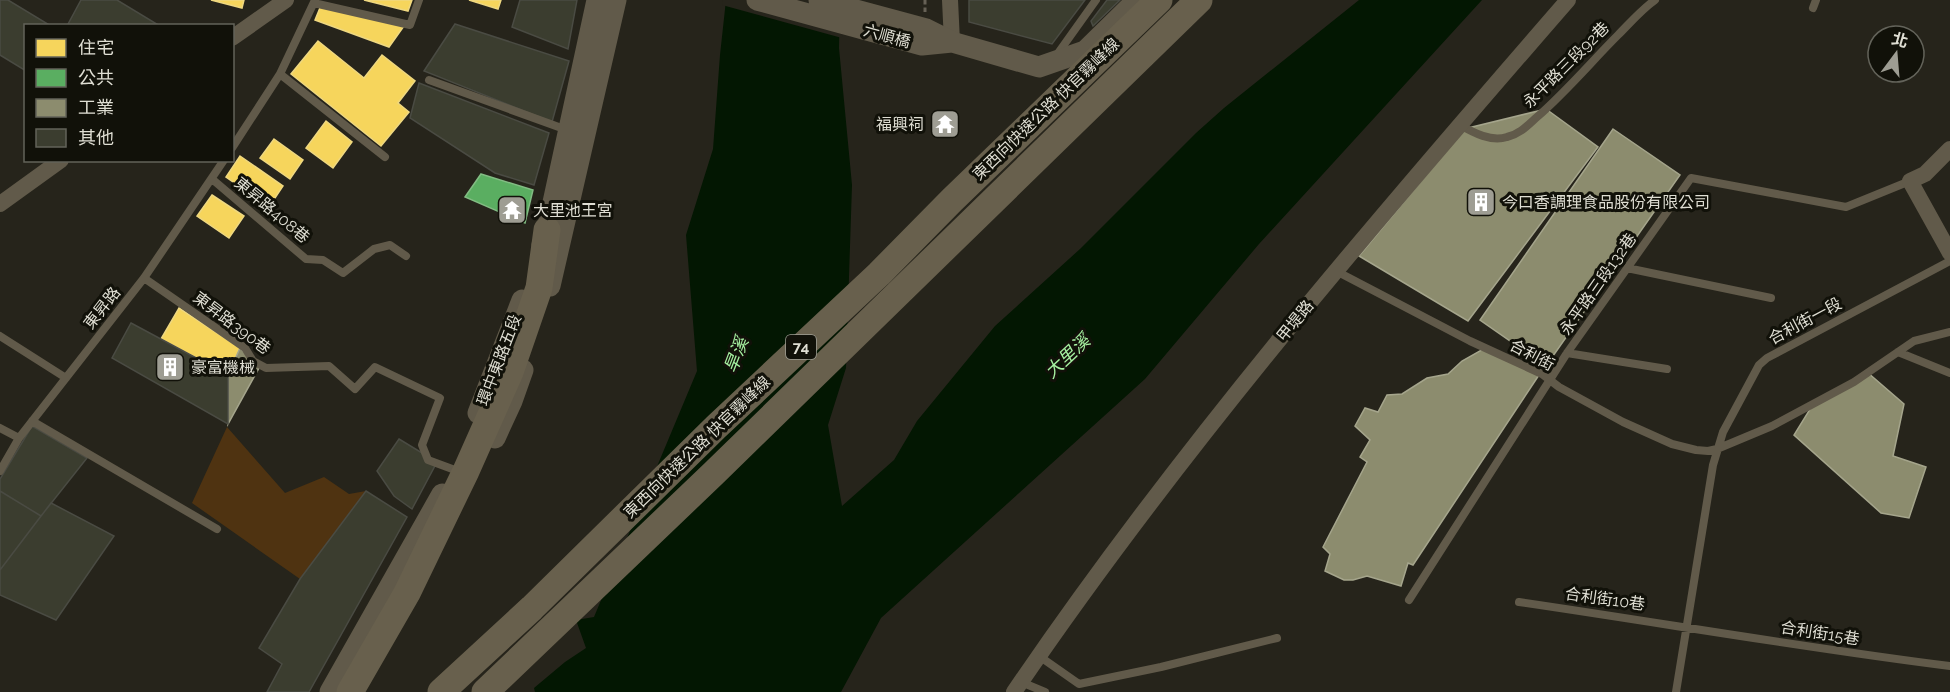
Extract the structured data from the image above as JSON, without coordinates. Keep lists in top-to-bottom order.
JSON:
{
  "streets": {
    "highway": ["東西向快速公路 快官霧峰線", "74"],
    "street": ["六順橋", "甲堤路", "環中東路五段"],
    "lane": [
      "永平路三段92巷",
      "東昇路408巷",
      "永平路三段132巷",
      "東昇路",
      "合利街一段",
      "東昇路390巷",
      "合利街",
      "合利街10巷",
      "合利街15巷"
    ]
  },
  "crossings": [
    ["永平路三段92巷", "甲堤路"],
    ["東昇路408巷", "東昇路"],
    ["永平路三段132巷", "合利街"],
    ["東昇路", "東昇路390巷"],
    ["甲堤路", "合利街"],
    ["合利街一段", "合利街"],
    ["合利街10巷", "合利街15巷"]
  ],
  "water": ["旱溪", "大里溪"],
  "places": {
    "temple": ["福興祠", "大里池王宮"],
    "building": ["今口香調理食品股份有限公司", "豪富機械"]
  },
  "legend": [
    "住宅",
    "公共",
    "工業",
    "其他"
  ],
  "north": "top"
}
